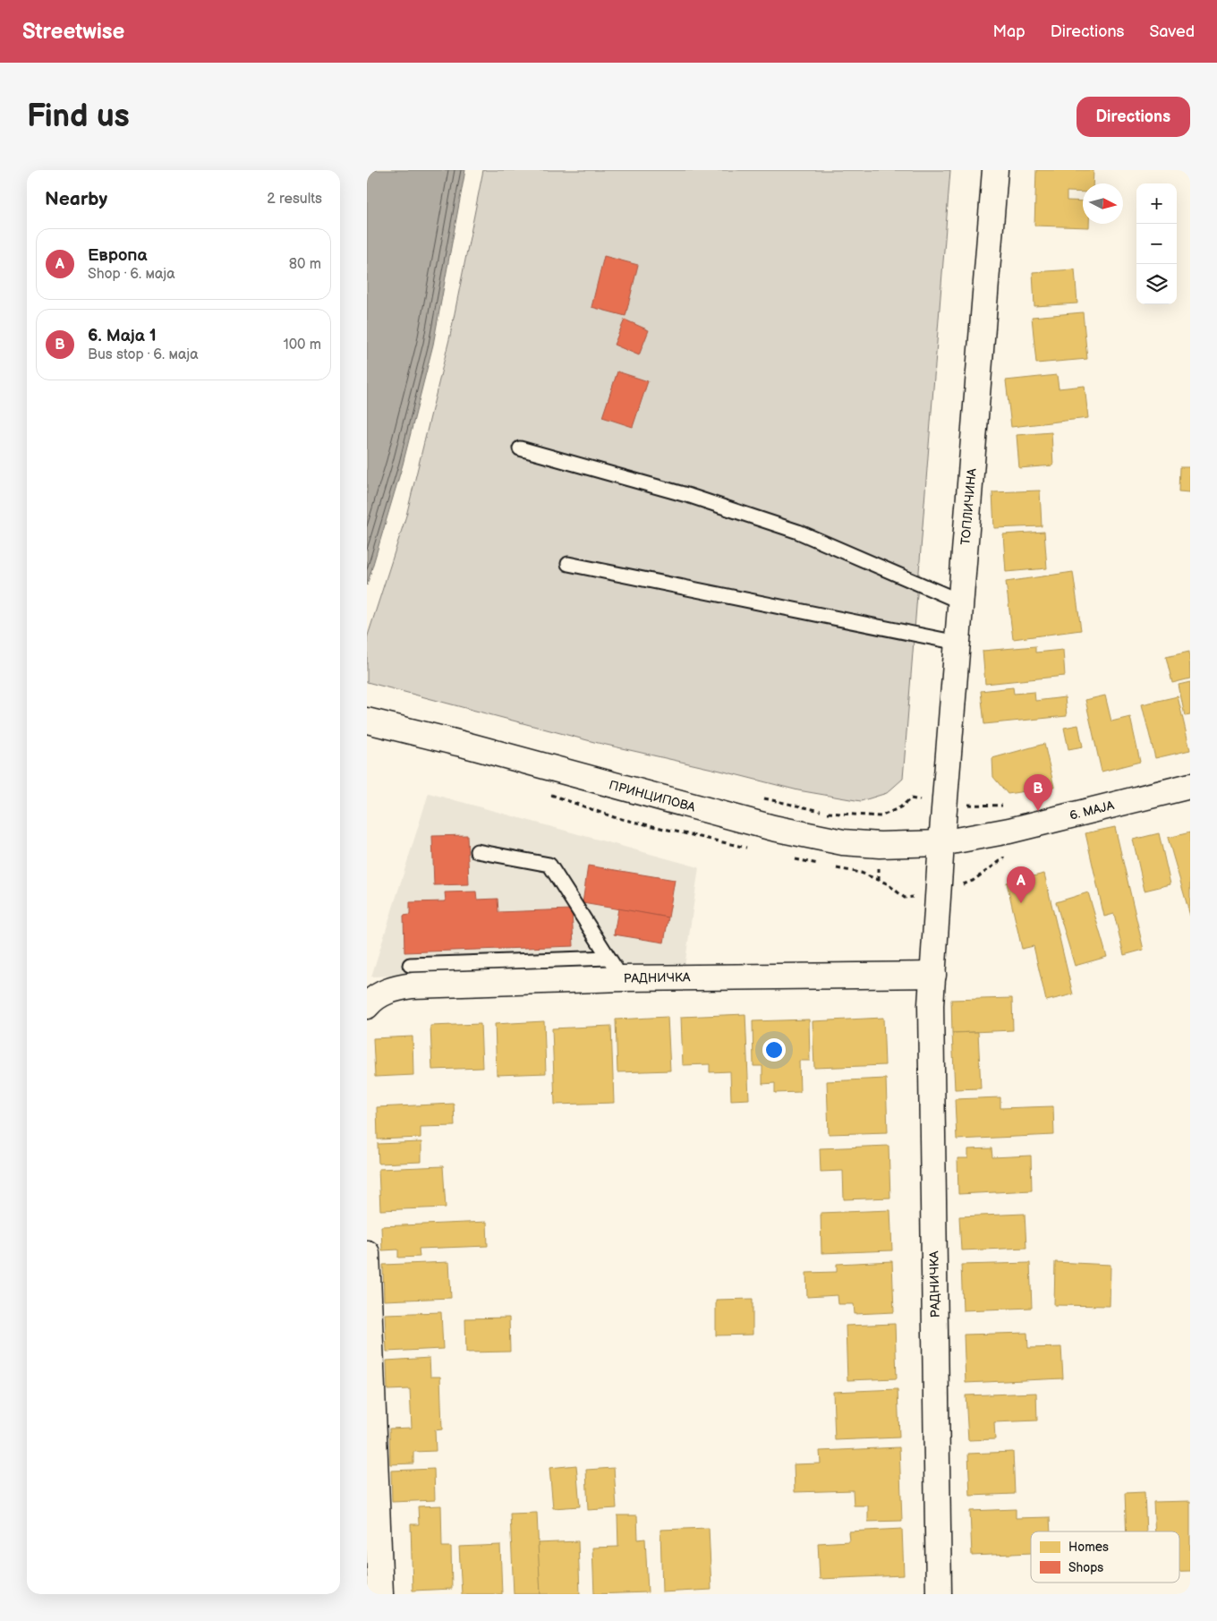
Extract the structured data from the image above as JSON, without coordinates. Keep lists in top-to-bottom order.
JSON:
{
  "streets": {
    "street": [
      "ТОПЛИЧИНА",
      "ПРИНЦИПОВА",
      "6. МАЈА",
      "РАДНИЧКА"
    ]
  },
  "crossings": [
    ["ТОПЛИЧИНА", "ПРИНЦИПОВА"],
    ["ТОПЛИЧИНА", "6. МАЈА"],
    ["ТОПЛИЧИНА", "РАДНИЧКА"],
    ["ПРИНЦИПОВА", "6. МАЈА"],
    ["ПРИНЦИПОВА", "РАДНИЧКА"],
    ["6. МАЈА", "РАДНИЧКА"]
  ],
  "legend": ["Homes", "Shops"],
  "north": "right",
  "page": {
    "header": "Streetwise",
    "nav": ["Map", "Directions", "Saved"],
    "buttons": "Directions",
    "title": "Find us",
    "heading": ["Nearby", "2 results"],
    "map_buttons": ["+", "−"],
    "list": [
      {
        "mark": "A",
        "name": "Европа",
        "note": "Shop · 6. маја",
        "value": "80 m"
      },
      {
        "mark": "B",
        "name": "6. Маја 1",
        "note": "Bus stop · 6. маја",
        "value": "100 m"
      }
    ],
    "pins": ["B", "A"]
  }
}
